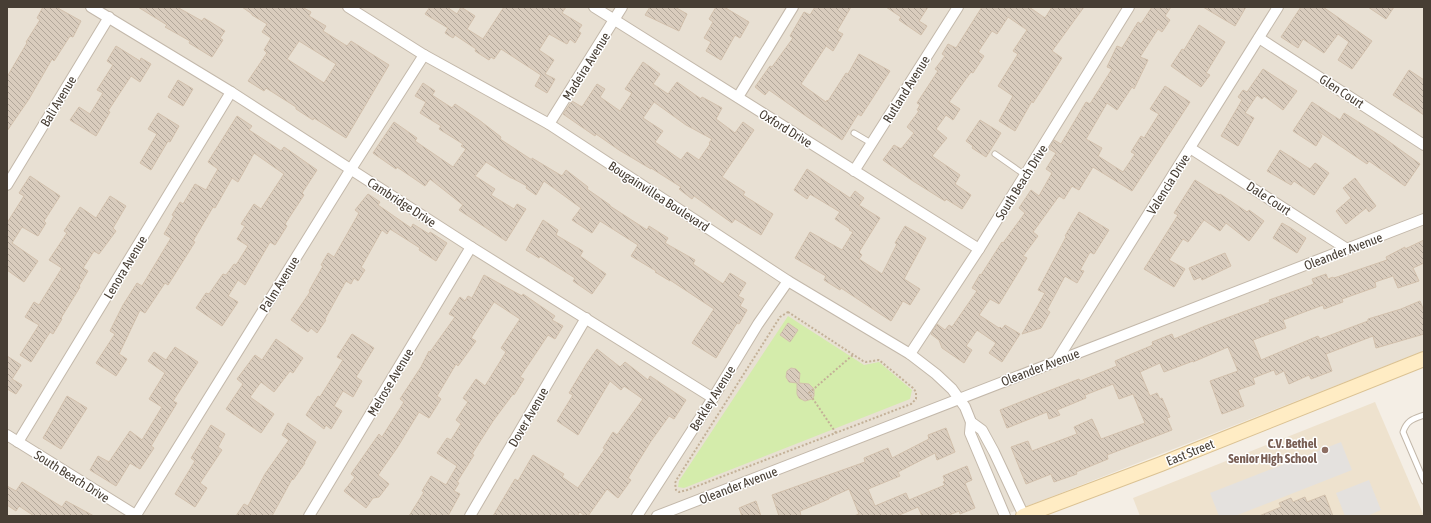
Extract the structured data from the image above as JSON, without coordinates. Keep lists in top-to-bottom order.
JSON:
{
  "streets": {
    "main road": ["East Street"],
    "street": [
      "Madeira Avenue",
      "Rutland Avenue",
      "Glen Court",
      "Bali Avenue",
      "Oxford Drive",
      "South Beach Drive",
      "Valencia Drive",
      "Bougainvillea Boulevard",
      "Dale Court",
      "Cambridge Drive",
      "Oleander Avenue",
      "Lenora Avenue",
      "Palm Avenue",
      "Melrose Avenue",
      "Berkley Avenue",
      "Dover Avenue"
    ]
  },
  "crossings": [
    ["Madeira Avenue", "Oxford Drive"],
    ["Madeira Avenue", "Bougainvillea Boulevard"],
    ["Rutland Avenue", "Oxford Drive"],
    ["Glen Court", "Valencia Drive"],
    ["Bali Avenue", "Cambridge Drive"],
    ["Oxford Drive", "South Beach Drive"],
    ["South Beach Drive", "Bougainvillea Boulevard"],
    ["South Beach Drive", "Lenora Avenue"],
    ["South Beach Drive", "Palm Avenue"],
    ["Valencia Drive", "Dale Court"],
    ["Valencia Drive", "Oleander Avenue"],
    ["Bougainvillea Boulevard", "Oleander Avenue"],
    ["Bougainvillea Boulevard", "Palm Avenue"],
    ["Bougainvillea Boulevard", "Berkley Avenue"],
    ["Dale Court", "Oleander Avenue"],
    ["Cambridge Drive", "Lenora Avenue"],
    ["Cambridge Drive", "Palm Avenue"],
    ["Cambridge Drive", "Melrose Avenue"],
    ["Cambridge Drive", "Berkley Avenue"],
    ["Cambridge Drive", "Dover Avenue"]
  ],
  "places": ["C.V. Bethel Senior High School"]
}
